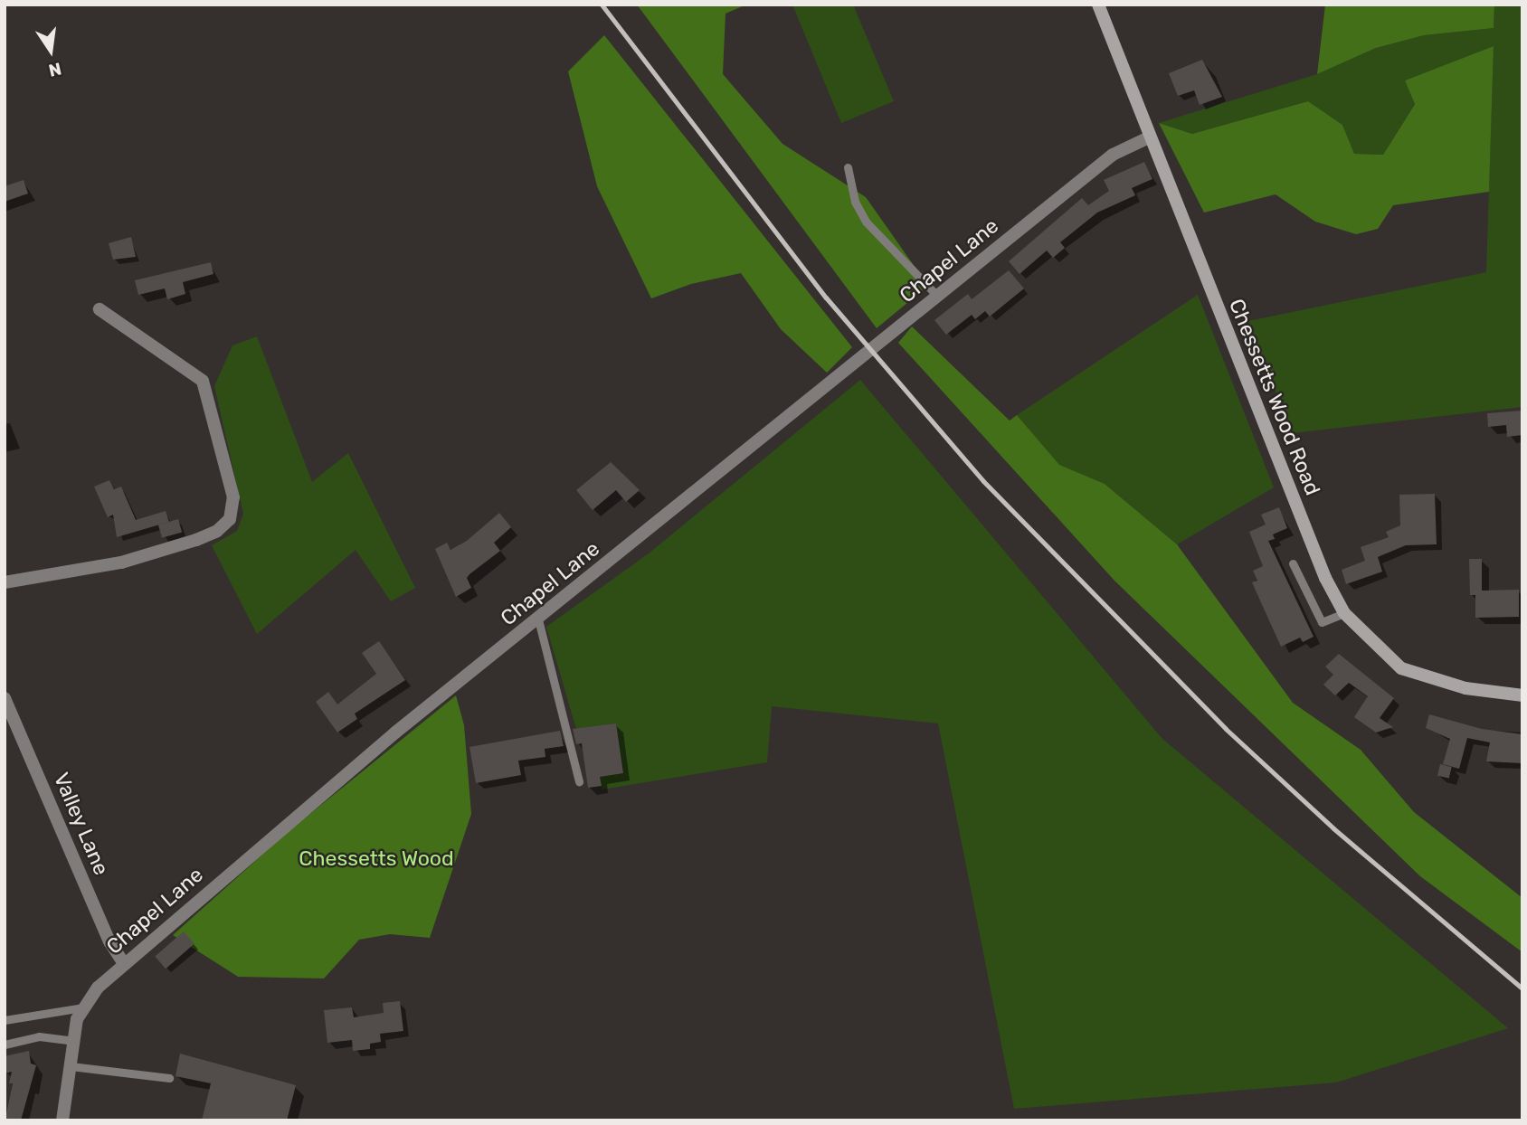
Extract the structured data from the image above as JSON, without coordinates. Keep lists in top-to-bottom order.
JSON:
{
  "streets": {
    "street": ["Chapel Lane", "Chessetts Wood Road", "Valley Lane"]
  },
  "crossings": [
    ["Chapel Lane", "Chessetts Wood Road"],
    ["Chapel Lane", "Valley Lane"]
  ],
  "parks": ["Chessetts Wood"],
  "north": "bottom"
}
